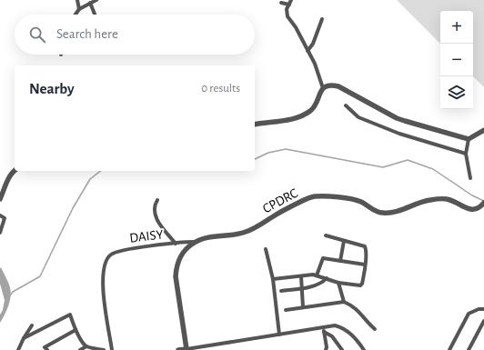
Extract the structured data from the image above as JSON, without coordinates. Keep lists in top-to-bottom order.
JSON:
{
  "streets": {
    "street": ["CPDRC", "DAISY"]
  },
  "crossings": [
    ["CPDRC", "DAISY"]
  ],
  "page": {
    "map_buttons": ["+", "−"],
    "search": "Search here",
    "heading": ["Nearby", "0 results"]
  }
}
